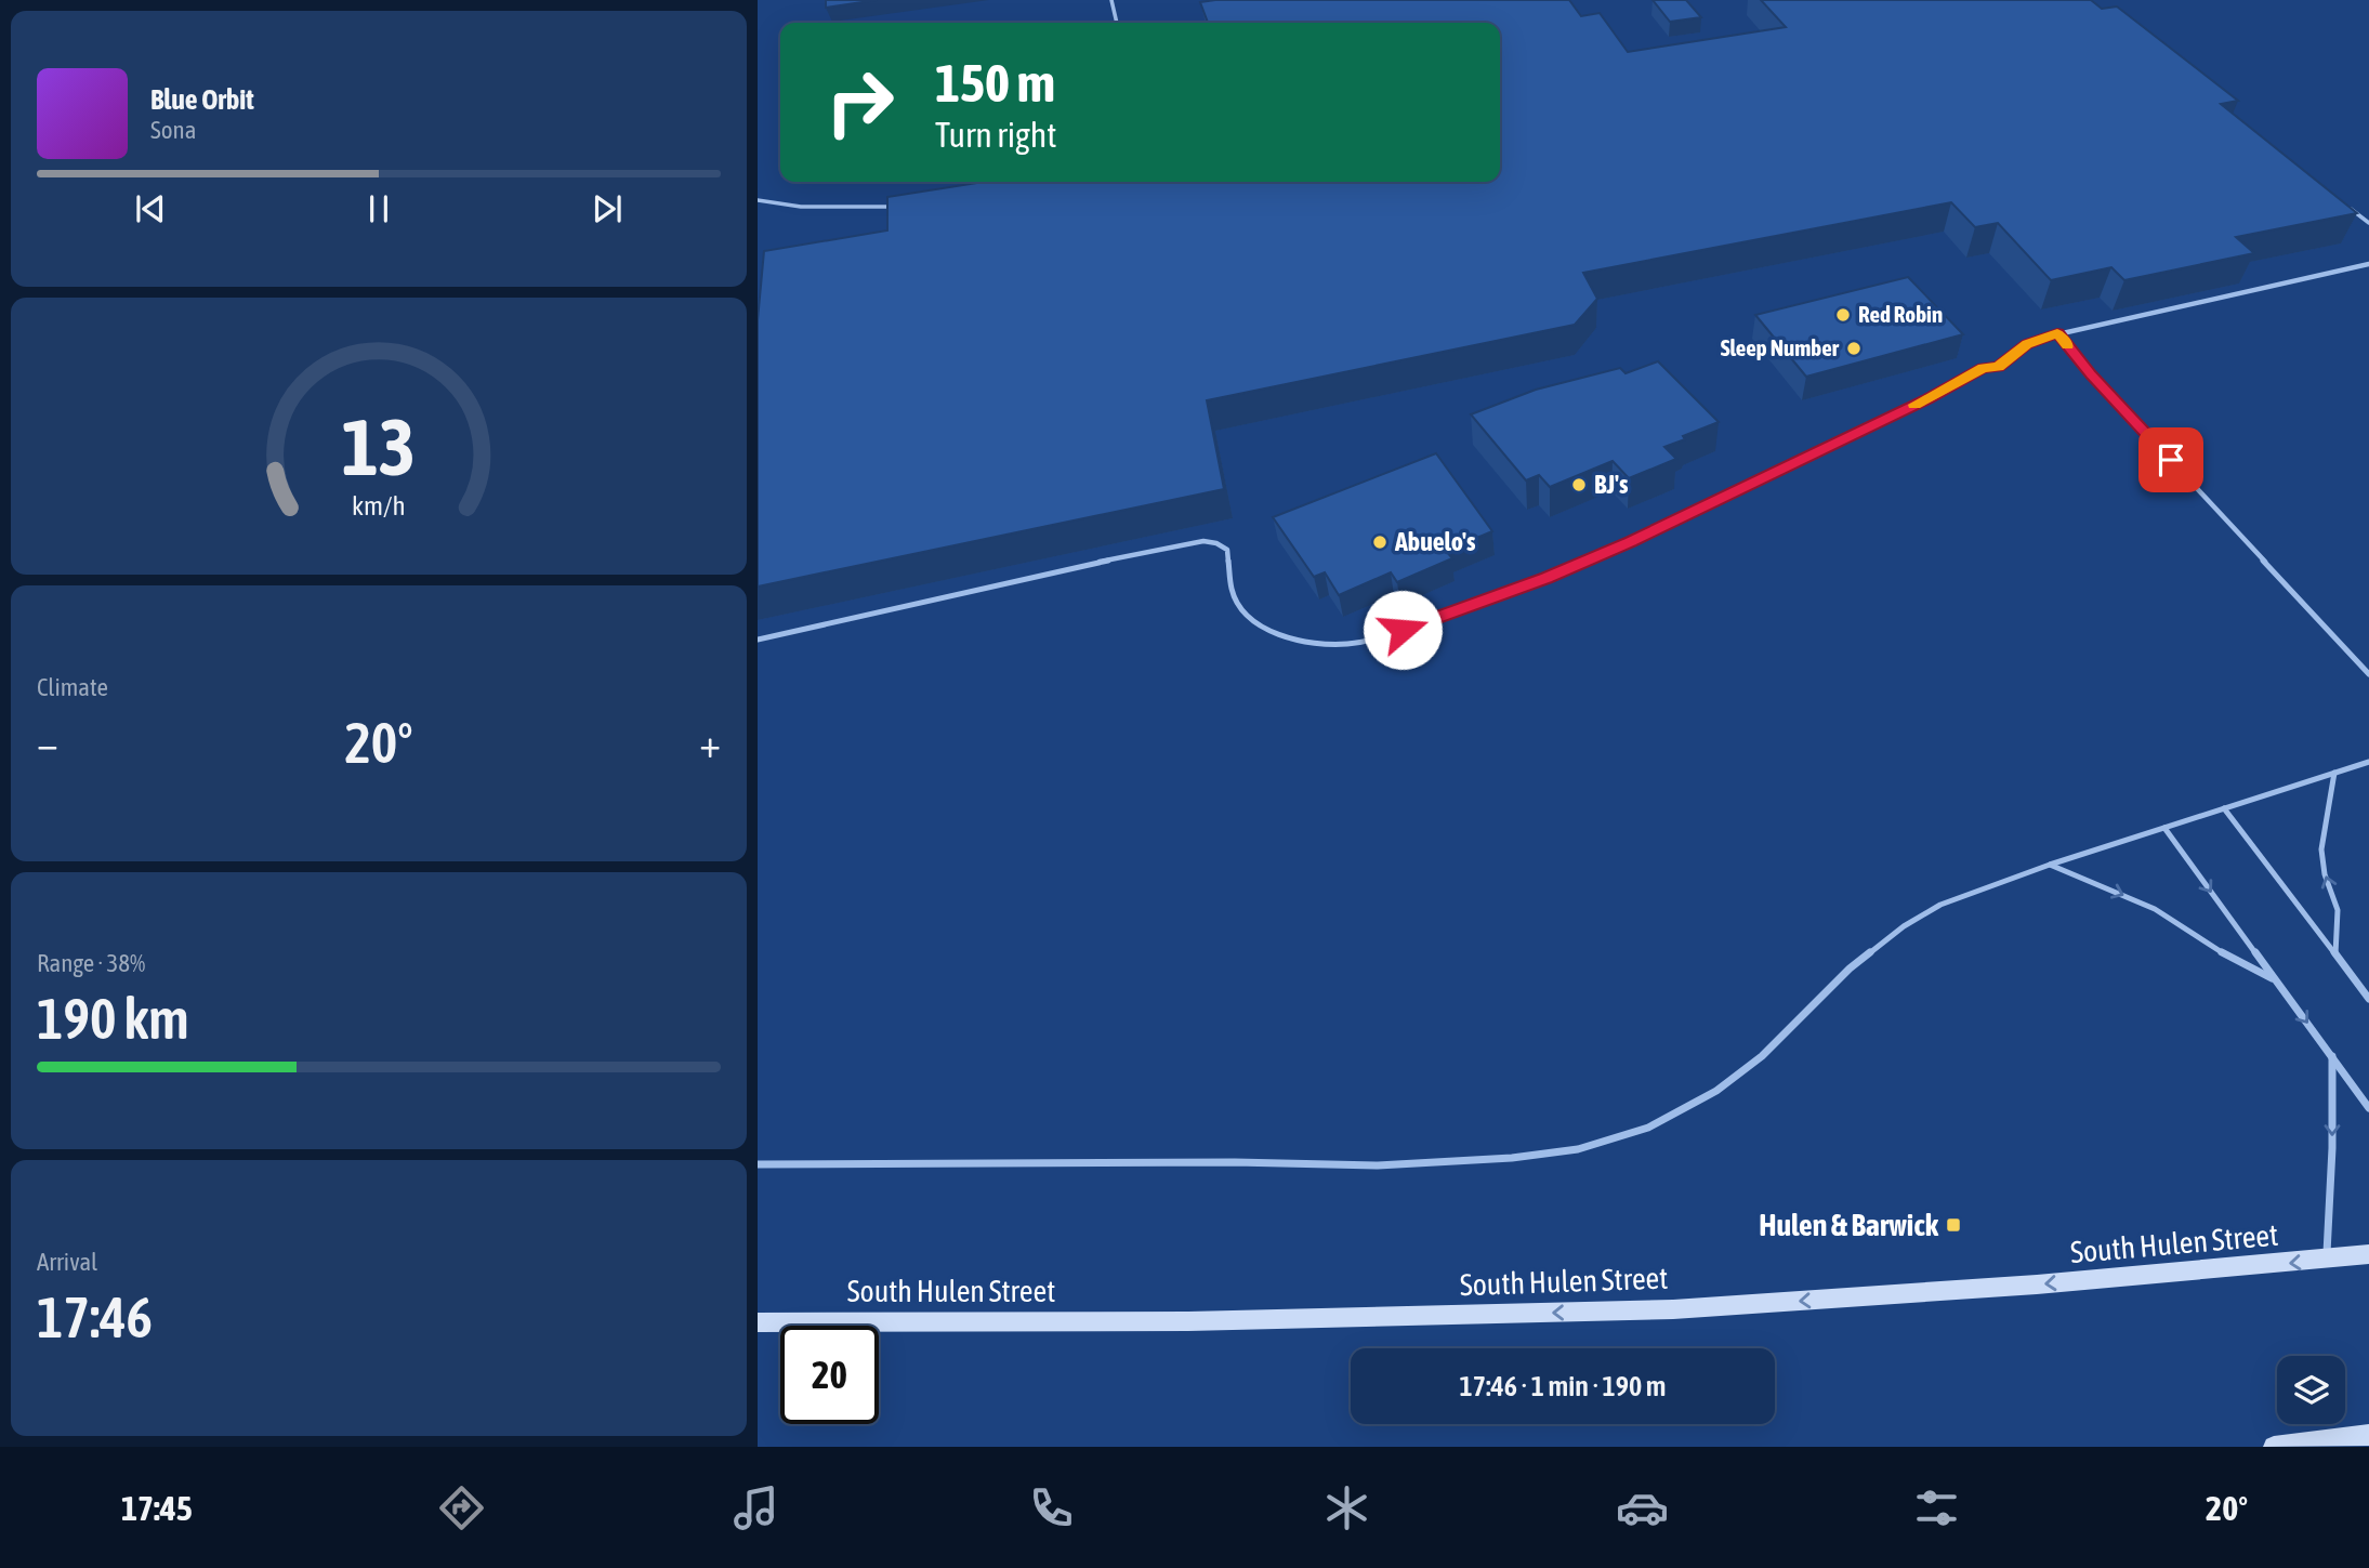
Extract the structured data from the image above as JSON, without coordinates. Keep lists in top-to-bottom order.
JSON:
{
  "streets": {
    "main road": ["South Hulen Street"]
  },
  "one_way": ["South Hulen Street"],
  "places": {
    "other": [
      "Red Robin",
      "Sleep Number",
      "BJ's",
      "Abuelo's"
    ],
    "transit": ["Hulen & Barwick"]
  },
  "page": {
    "turn": ["150 m", "Turn right"],
    "song": ["Blue Orbit", "Sona"],
    "tile": [
      "Climate",
      ["Range · 38%", "190 km"],
      ["Arrival", "17:46"]
    ],
    "heat": ["−", "20°", "+"],
    "limit": "20",
    "trip": "17:46 · 1 min · 190 m",
    "tabs": ["17:45", "20°"],
    "gauge": ["13", "km/h"]
  }
}
